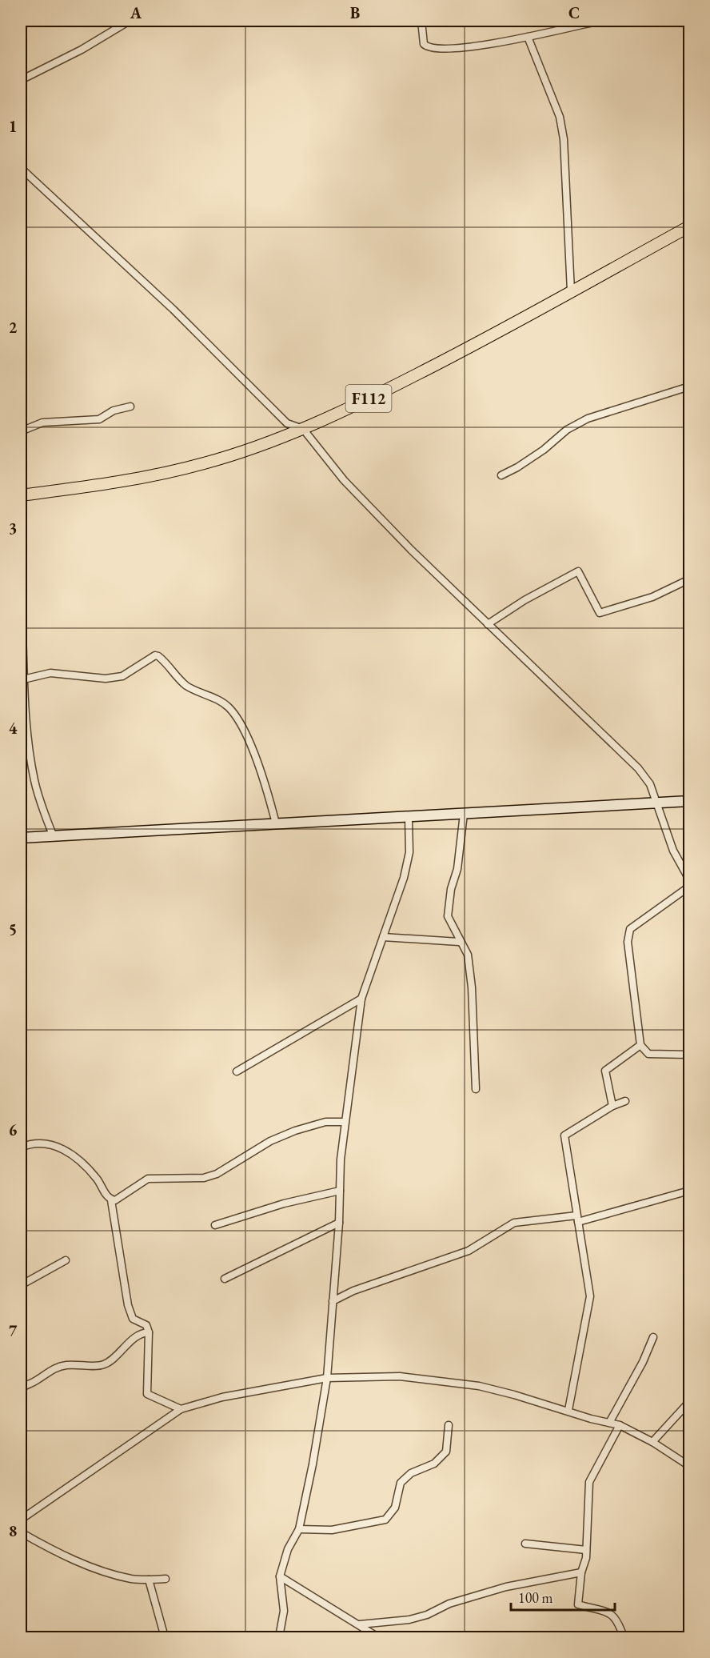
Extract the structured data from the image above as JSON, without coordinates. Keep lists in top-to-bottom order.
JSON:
{
  "streets": {
    "main road": ["F112"]
  },
  "scale_bar": "100 m",
  "grid": {
    "columns": ["A", "B", "C"],
    "rows": [
      "1",
      "2",
      "3",
      "4",
      "5",
      "6",
      "7",
      "8"
    ]
  }
}
